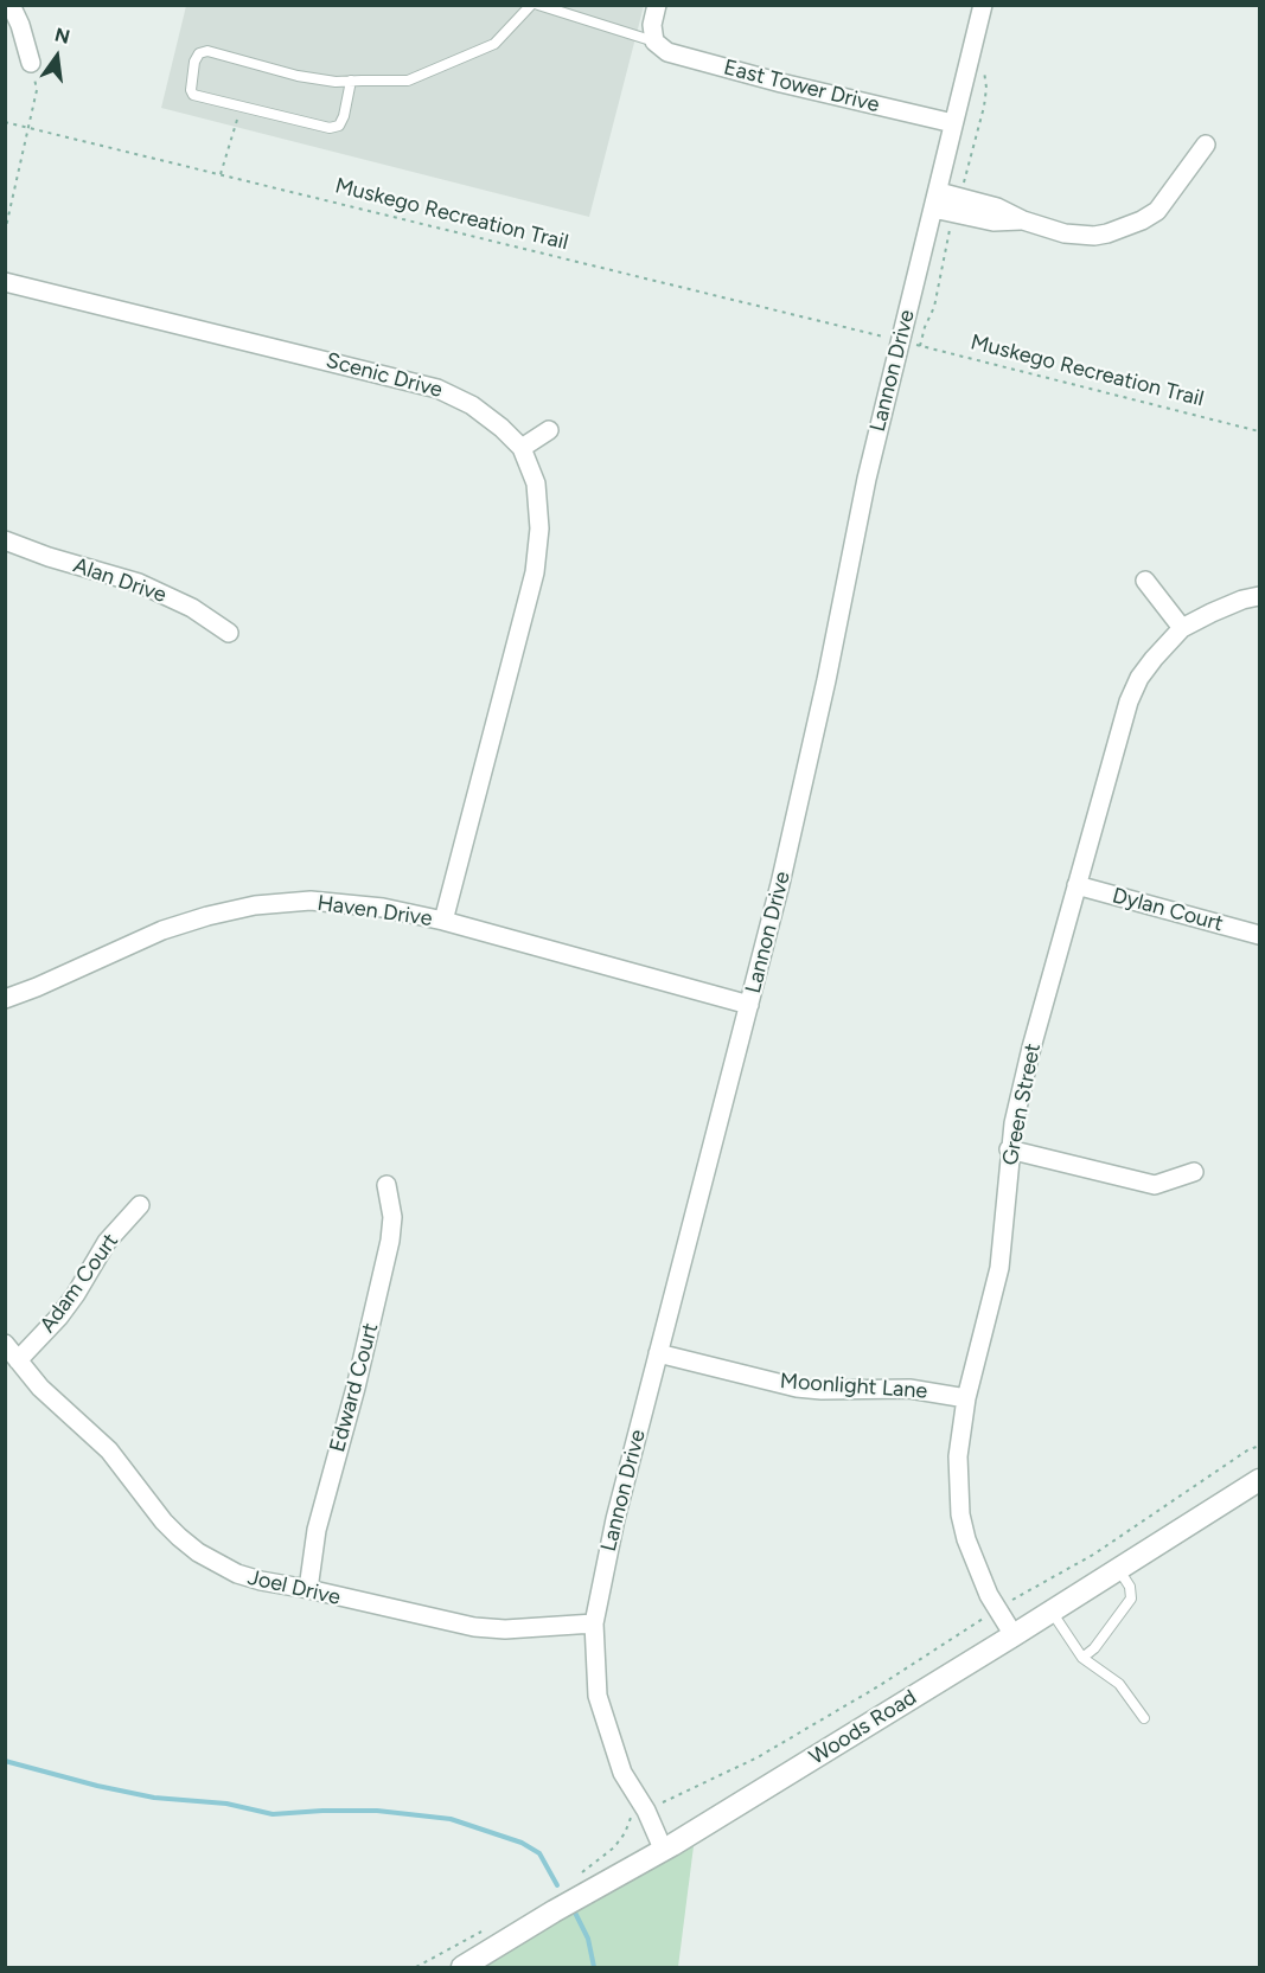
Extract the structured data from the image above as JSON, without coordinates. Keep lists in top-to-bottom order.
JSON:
{
  "streets": {
    "street": [
      "East Tower Drive",
      "Lannon Drive",
      "Scenic Drive",
      "Alan Drive",
      "Dylan Court",
      "Haven Drive",
      "Green Street",
      "Adam Court",
      "Moonlight Lane",
      "Edward Court",
      "Joel Drive",
      "Woods Road"
    ],
    "path": ["Muskego Recreation Trail"]
  },
  "crossings": [
    ["East Tower Drive", "Lannon Drive"],
    ["Lannon Drive", "Haven Drive"],
    ["Lannon Drive", "Moonlight Lane"],
    ["Lannon Drive", "Joel Drive"],
    ["Lannon Drive", "Woods Road"],
    ["Scenic Drive", "Haven Drive"],
    ["Dylan Court", "Green Street"],
    ["Green Street", "Moonlight Lane"],
    ["Green Street", "Woods Road"],
    ["Adam Court", "Joel Drive"],
    ["Edward Court", "Joel Drive"]
  ],
  "north": "top"
}
